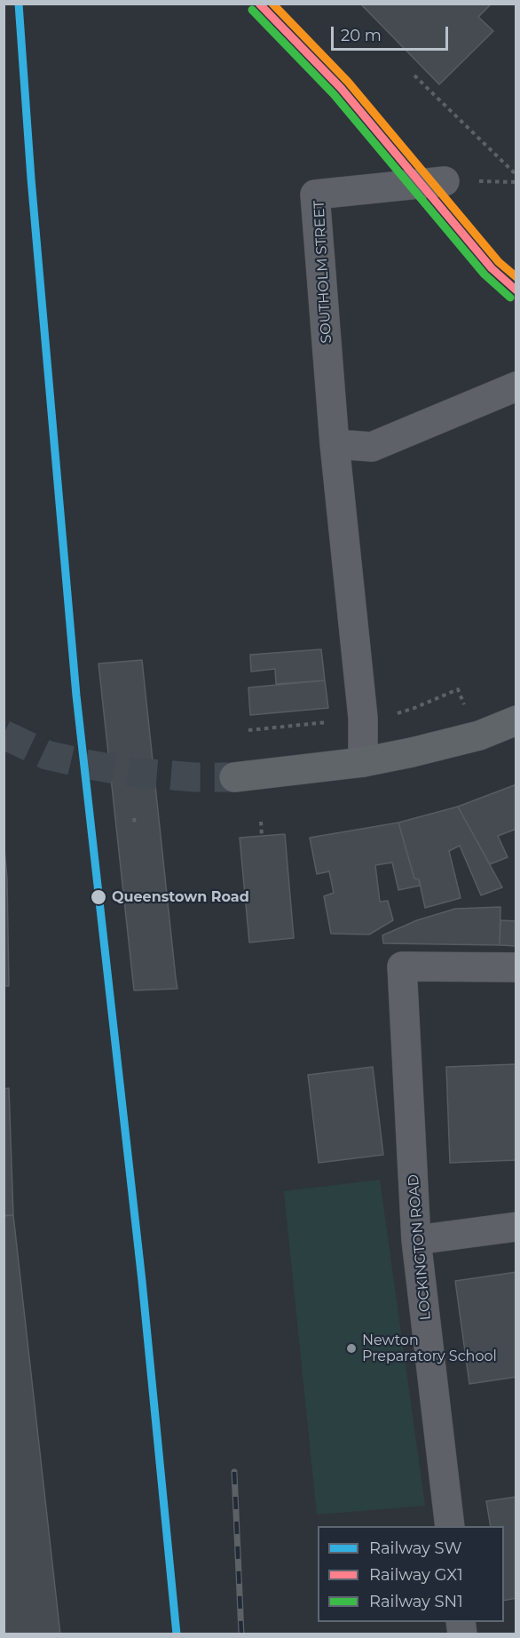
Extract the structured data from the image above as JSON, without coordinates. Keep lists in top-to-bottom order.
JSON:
{
  "streets": {
    "street": ["SOUTHOLM STREET", "LOCKINGTON ROAD"]
  },
  "places": ["Queenstown Road", "Newton Preparatory School"],
  "lines": ["rail line SW", "rail line GX1", "rail line SN1"],
  "legend": ["Railway SW", "Railway GX1", "Railway SN1"],
  "scale_bar": "20 m"
}
